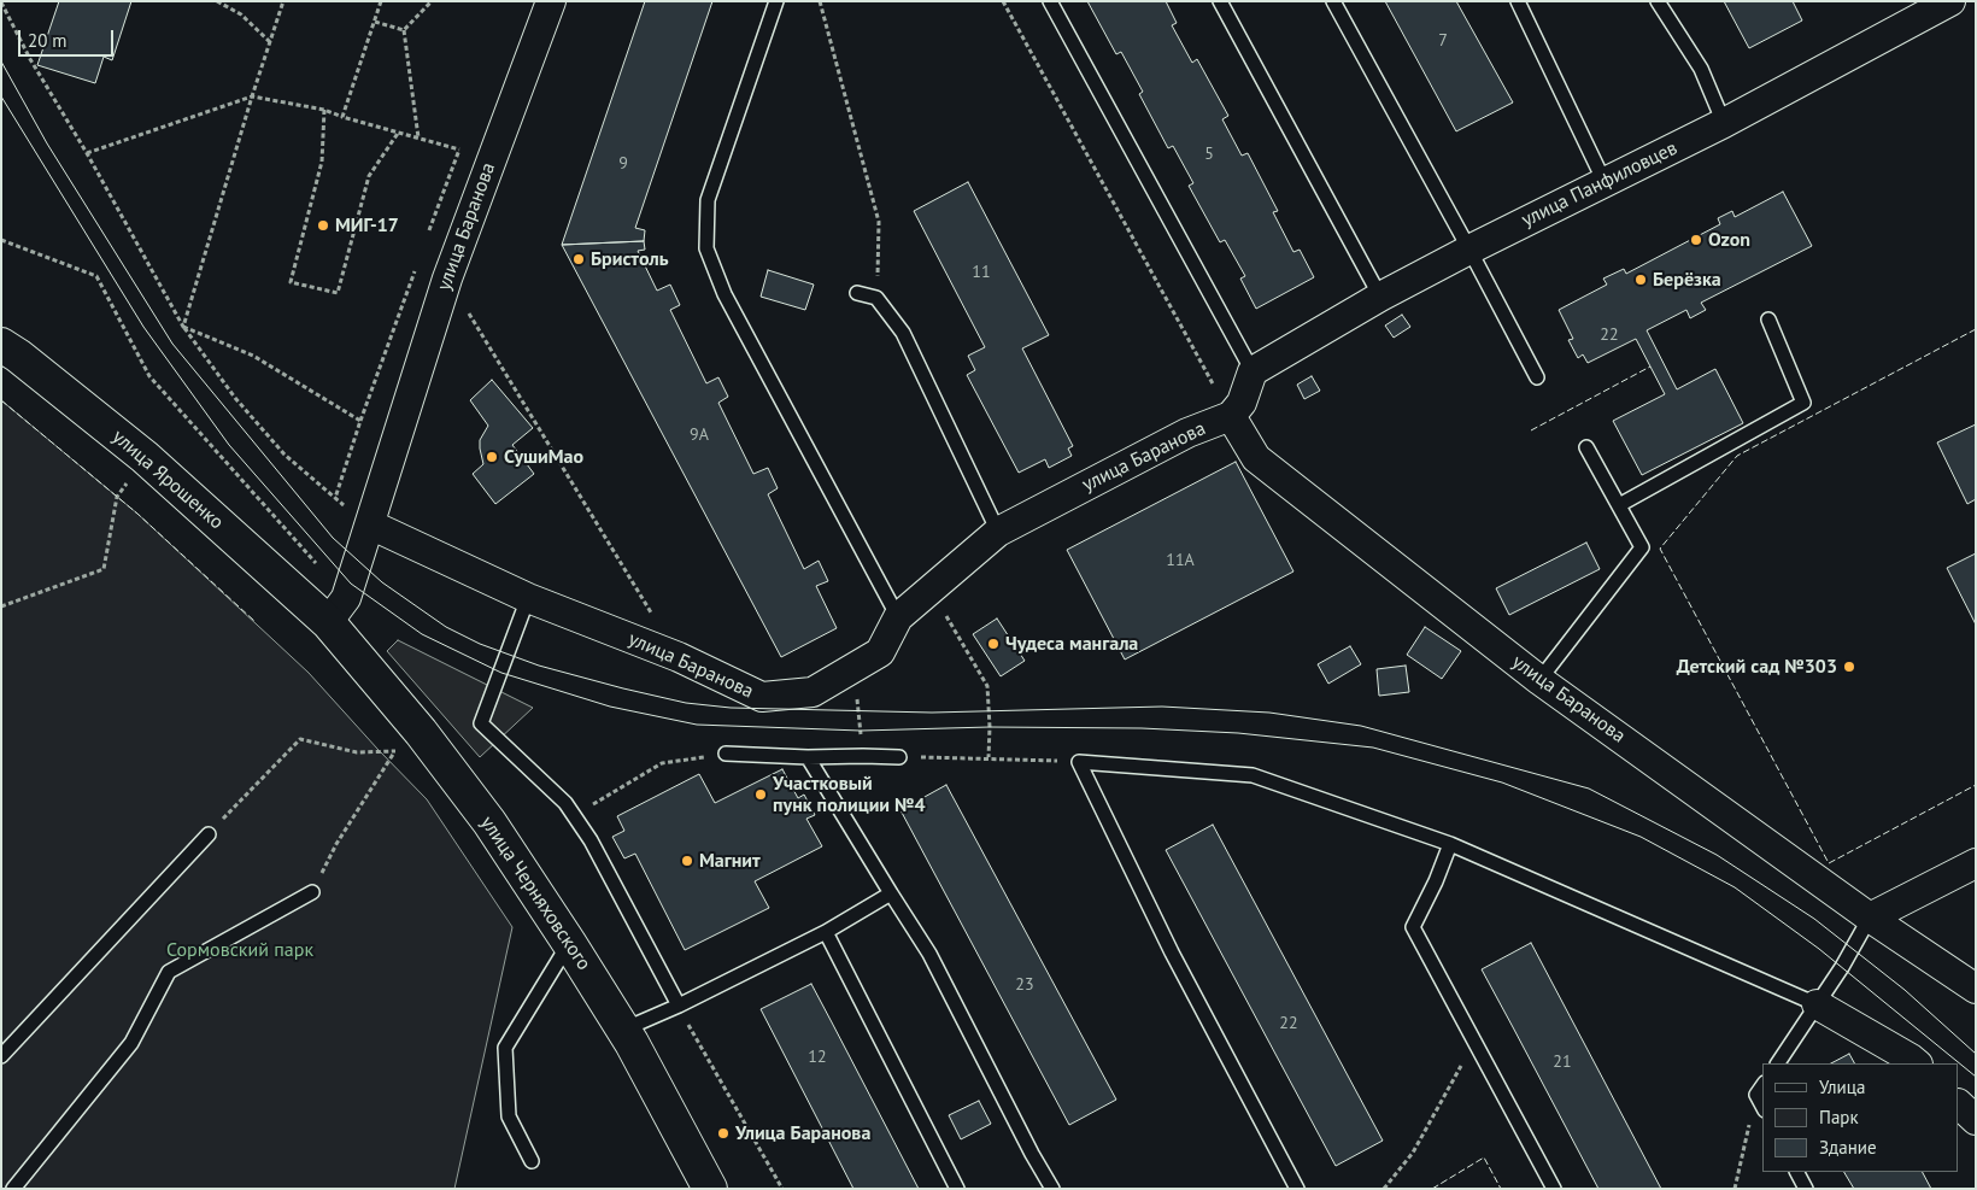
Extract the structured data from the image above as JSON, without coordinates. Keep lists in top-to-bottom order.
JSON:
{
  "streets": {
    "main road": ["улица Ярошенко", "улица Черняховского"],
    "street": ["улица Панфиловцев", "улица Баранова"]
  },
  "crossings": [
    ["улица Панфиловцев", "улица Баранова"],
    ["улица Баранова", "улица Ярошенко"],
    ["улица Баранова", "улица Черняховского"],
    ["улица Ярошенко", "улица Черняховского"]
  ],
  "parks": ["Сормовский парк"],
  "places": [
    "МИГ-17",
    "Ozon",
    "Бристоль",
    "Берёзка",
    "СушиМао",
    "Чудеса мангала",
    "Детский сад №303",
    "Участковый пунк полиции №4",
    "Магнит",
    "Улица Баранова"
  ],
  "house_numbers": [
    "7",
    "5",
    "9",
    "11",
    "22",
    "9А",
    "11А",
    "23",
    "22",
    "12",
    "21"
  ],
  "legend": ["Улица", "Парк", "Здание"],
  "scale_bar": "20 m"
}
